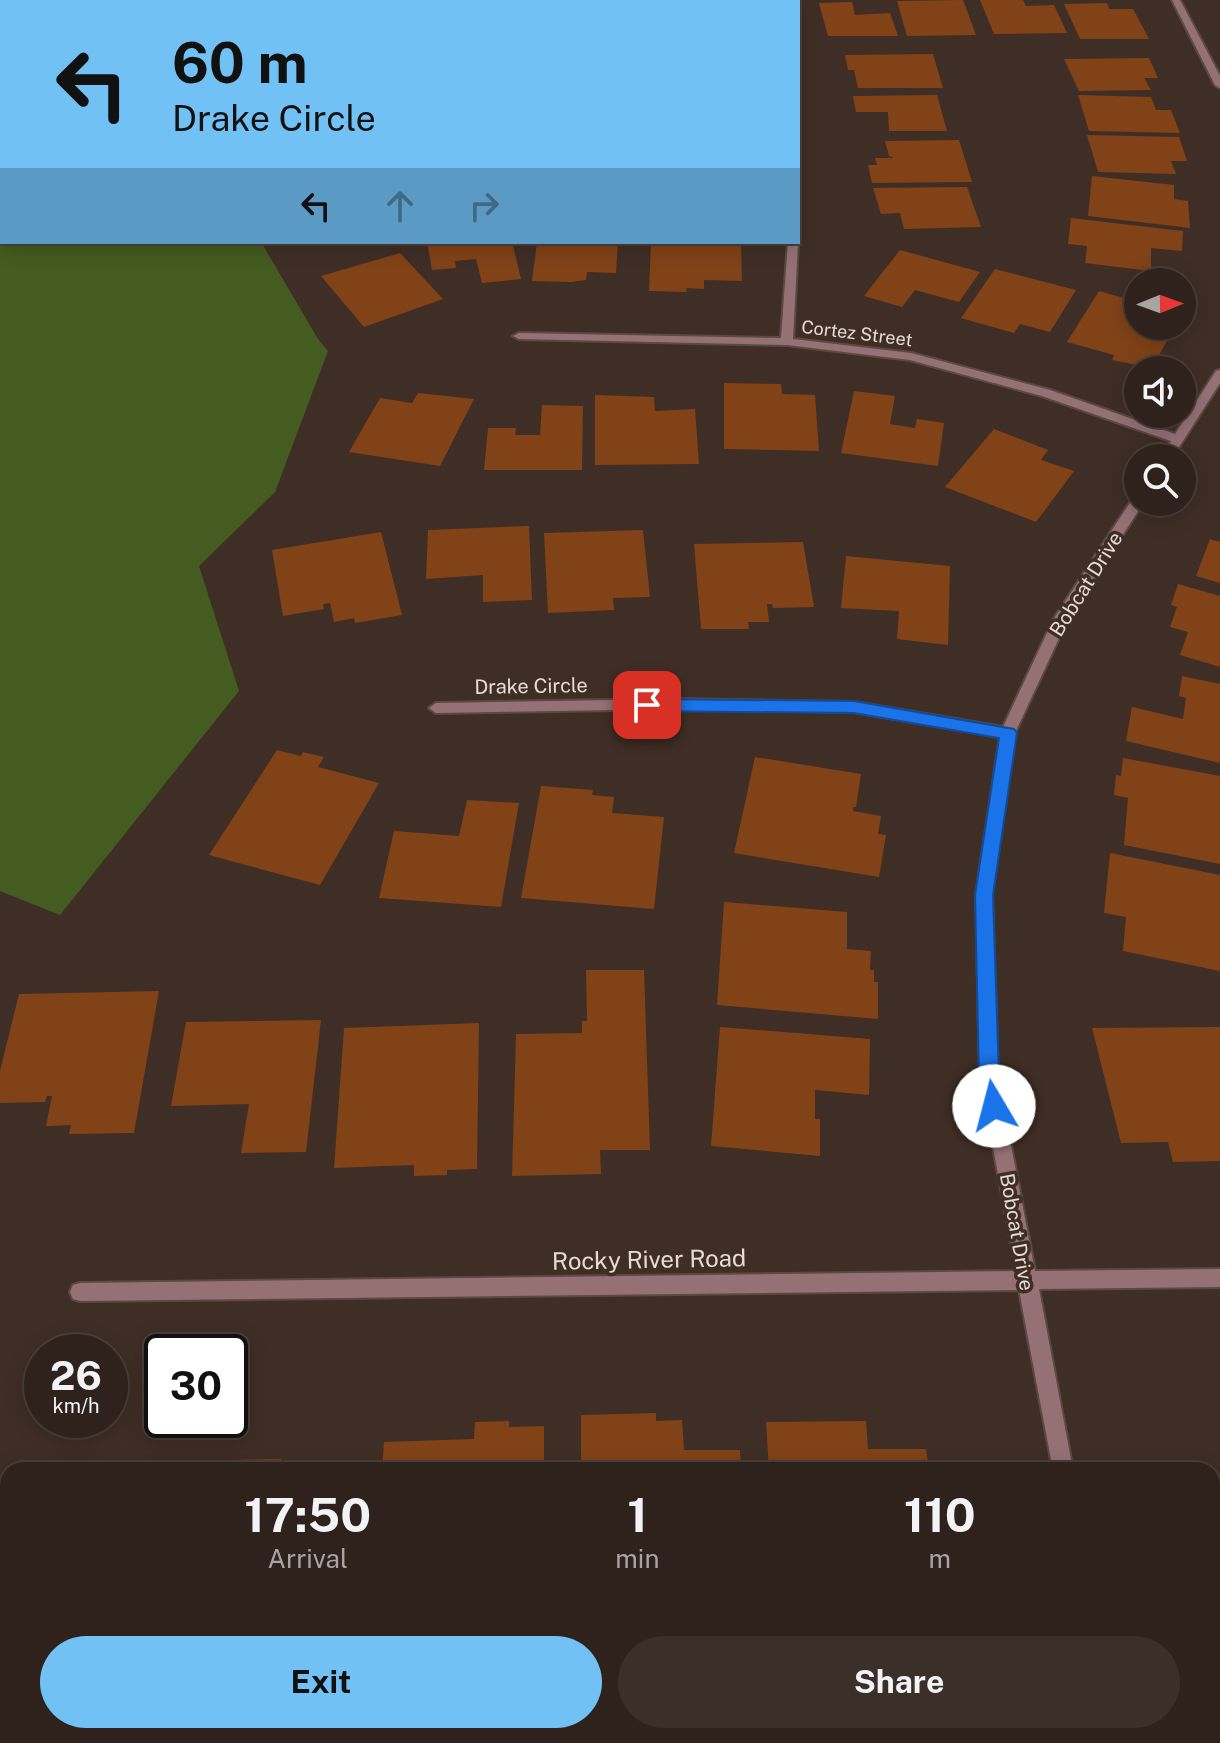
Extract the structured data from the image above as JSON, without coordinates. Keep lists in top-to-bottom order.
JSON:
{
  "streets": {
    "street": [
      "Cortez Street",
      "Bobcat Drive",
      "Drake Circle",
      "Rocky River Road"
    ]
  },
  "crossings": [
    ["Bobcat Drive", "Drake Circle"],
    ["Bobcat Drive", "Rocky River Road"]
  ],
  "north": "right",
  "page": {
    "turn": ["60 m", "Drake Circle"],
    "speed": "26 km/h",
    "limit": "30",
    "eta": [
      "17:50",
      "Arrival",
      "1",
      "min",
      "110",
      "m"
    ],
    "buttons": ["Exit", "Share"]
  }
}
